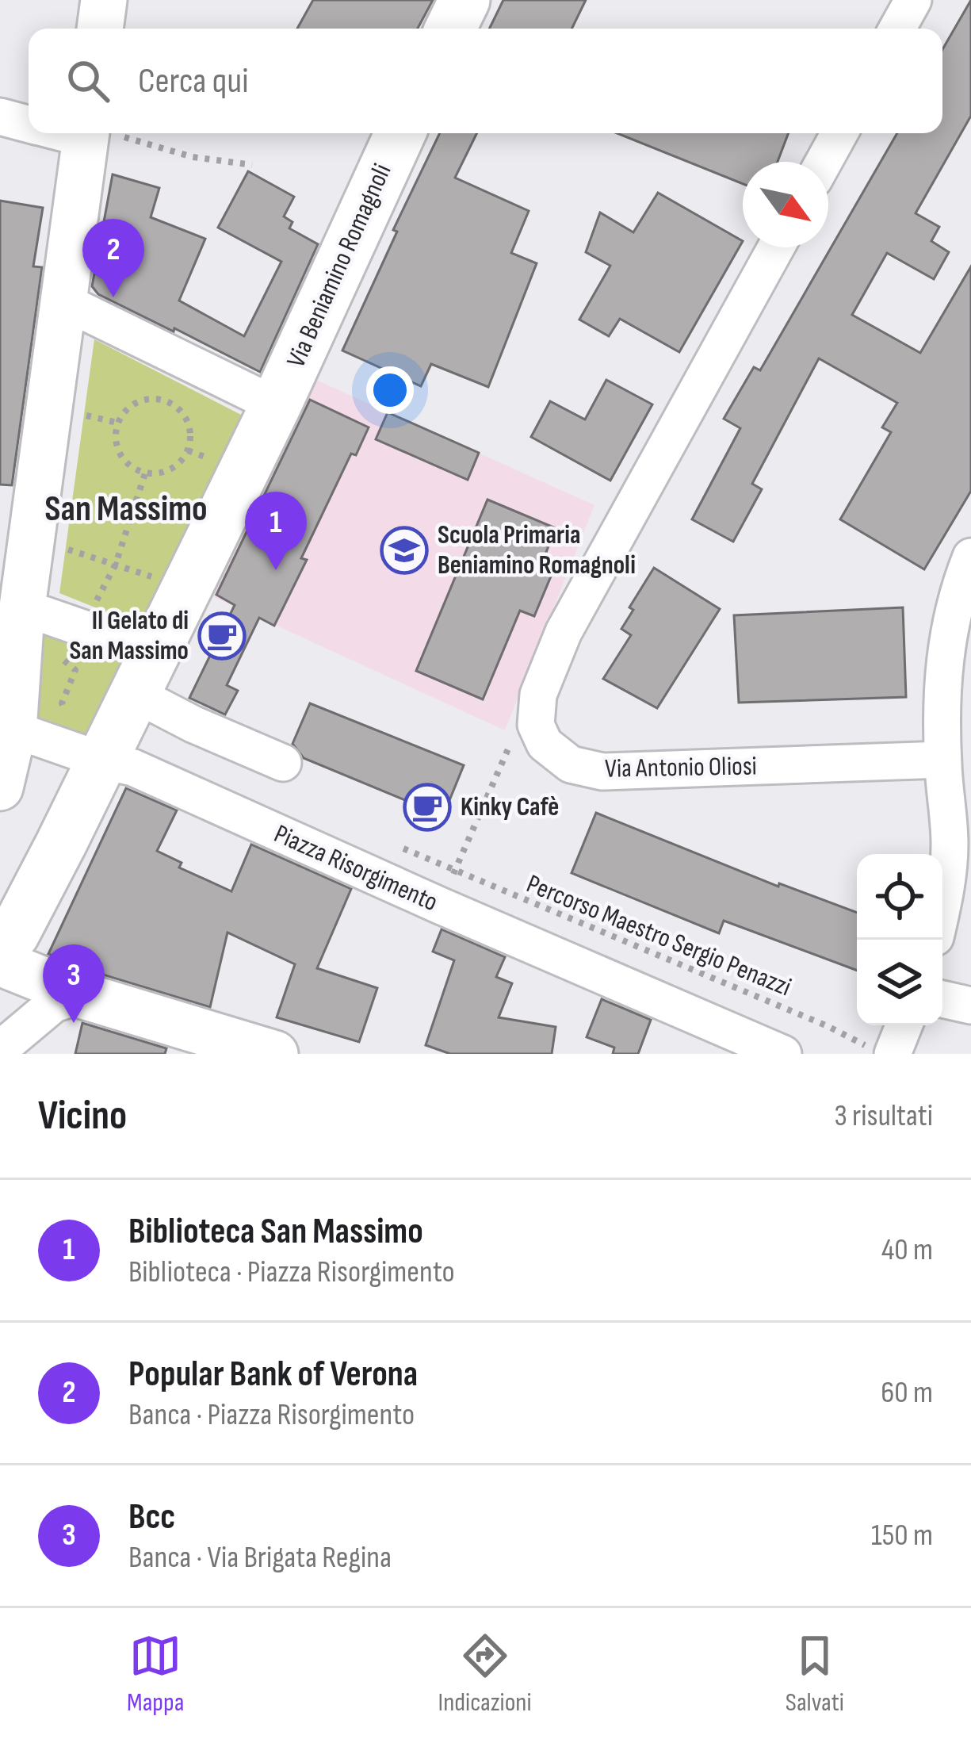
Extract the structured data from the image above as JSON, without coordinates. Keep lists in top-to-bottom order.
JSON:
{
  "streets": {
    "main road": ["Via Beniamino Romagnoli"],
    "street": ["Via Antonio Oliosi", "Piazza Risorgimento"],
    "path": ["Percorso Maestro Sergio Penazzi"]
  },
  "districts": ["San Massimo"],
  "places": {
    "school or university": ["Scuola Primaria Beniamino Romagnoli"],
    "cafe": ["Il Gelato di San Massimo", "Kinky Cafè"]
  },
  "north": "bottom right",
  "page": {
    "search": "Cerca qui",
    "pins": ["2", "1", "3"],
    "heading": ["Vicino", "3 risultati"],
    "list": [
      {
        "mark": "1",
        "name": "Biblioteca San Massimo",
        "note": "Biblioteca · Piazza Risorgimento",
        "value": "40 m"
      },
      {
        "mark": "2",
        "name": "Popular Bank of Verona",
        "note": "Banca · Piazza Risorgimento",
        "value": "60 m"
      },
      {
        "mark": "3",
        "name": "Bcc",
        "note": "Banca · Via Brigata Regina",
        "value": "150 m"
      }
    ],
    "nav": ["Mappa", "Indicazioni", "Salvati"]
  }
}
